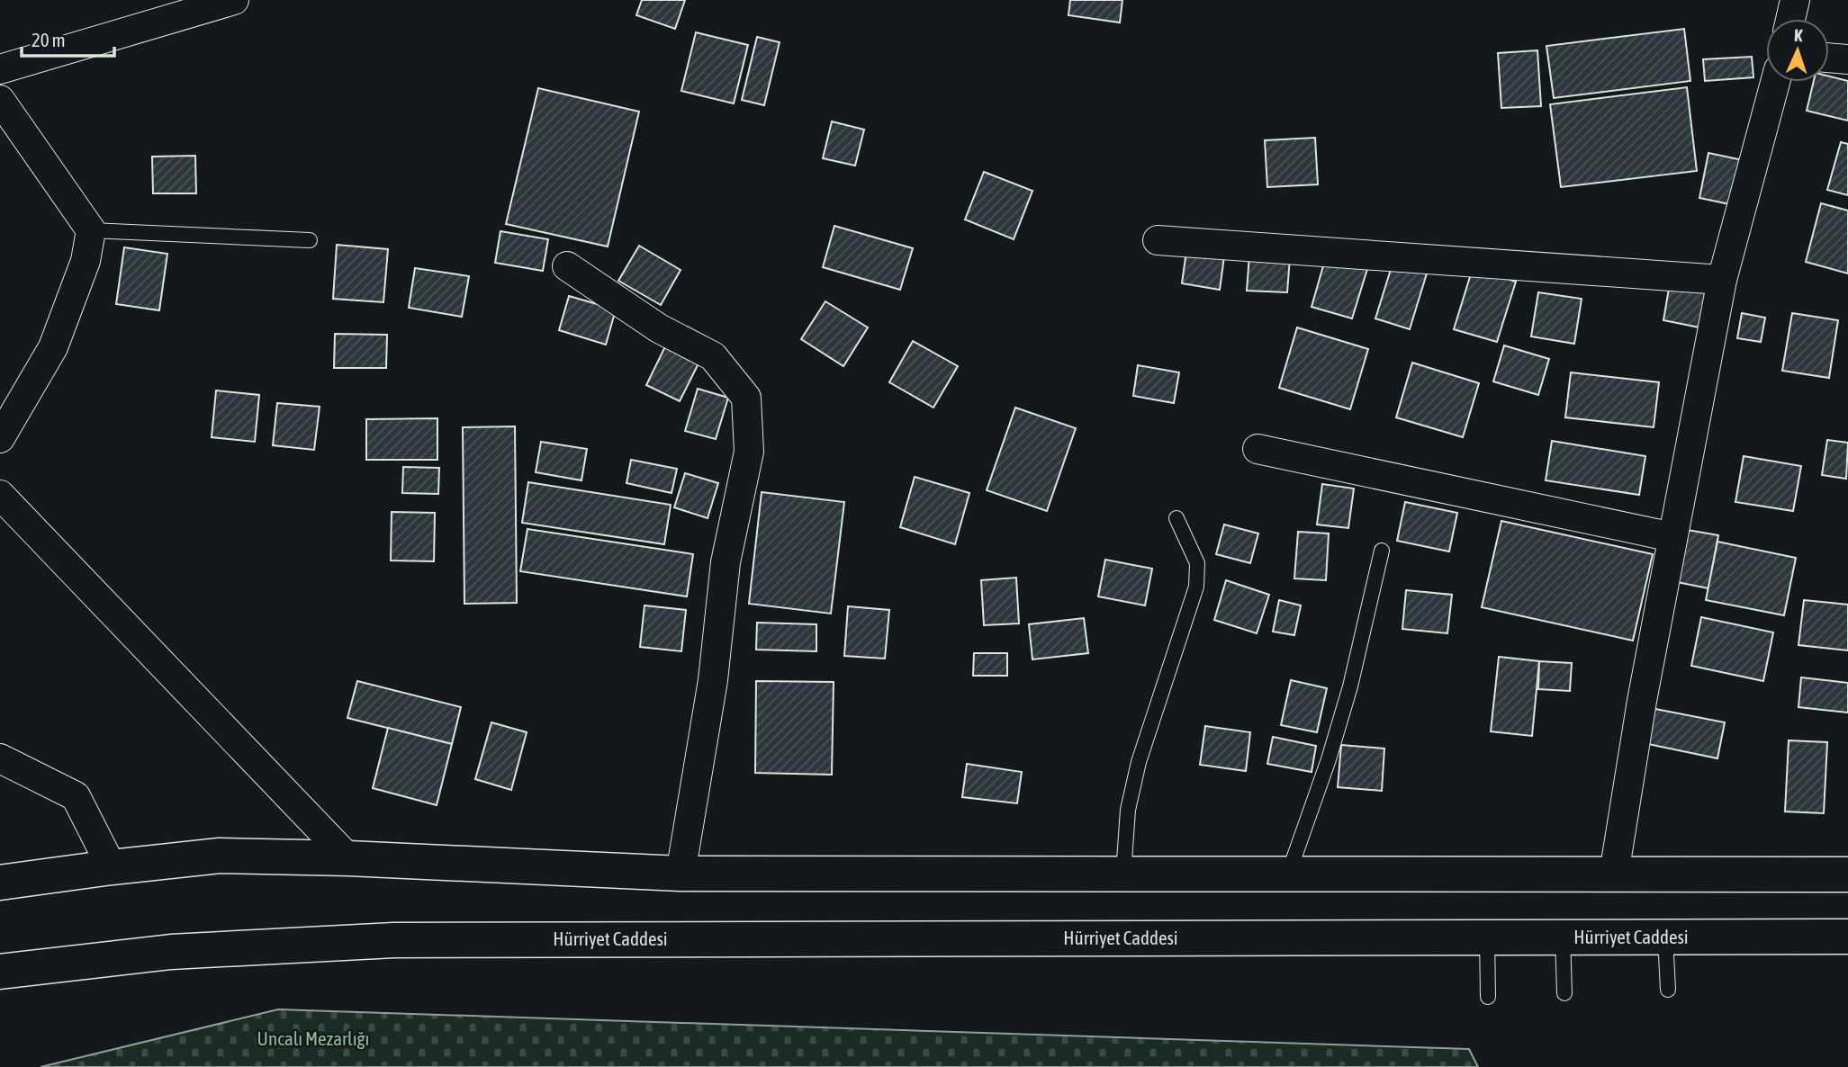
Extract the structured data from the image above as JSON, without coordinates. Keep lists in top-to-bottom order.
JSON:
{
  "streets": {
    "highway": ["Hürriyet Caddesi"]
  },
  "parks": ["Uncalı Mezarlığı"],
  "scale_bar": "20 m",
  "north": "top"
}
